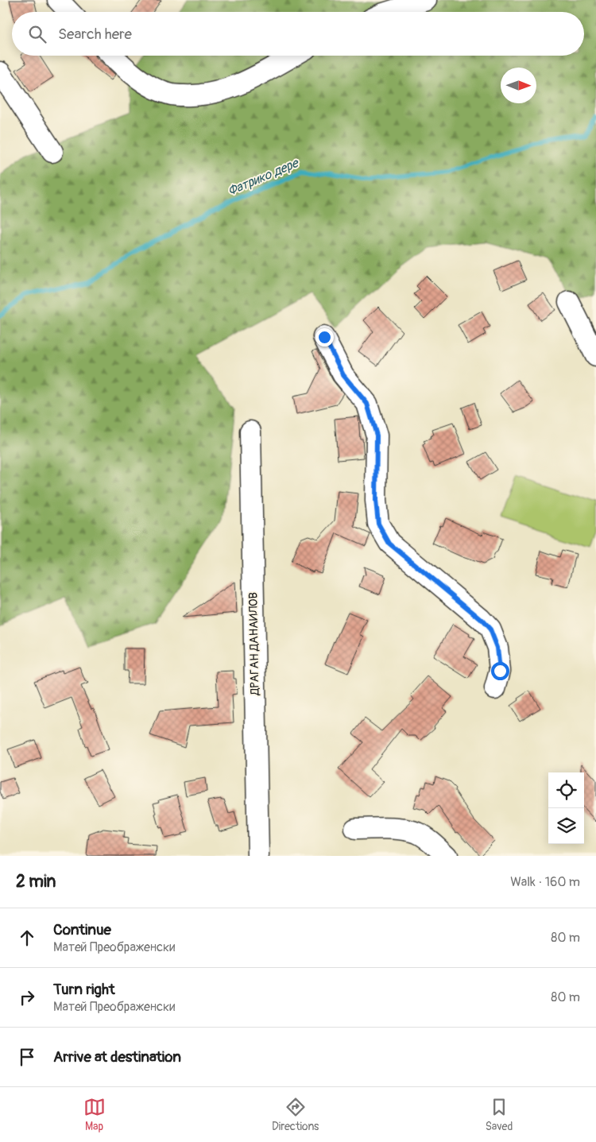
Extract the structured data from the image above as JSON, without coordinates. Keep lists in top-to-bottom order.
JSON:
{
  "streets": {
    "street": ["ДРАГАН ДАНАИЛОВ"]
  },
  "water": ["Фатрико дере"],
  "north": "right",
  "page": {
    "search": "Search here",
    "heading": ["2 min", "Walk · 160 m"],
    "list": [
      ["Continue", "Матей Преображенски", "80 m"],
      ["Turn right", "Матей Преображенски", "80 m"],
      "Arrive at destination"
    ],
    "nav": ["Map", "Directions", "Saved"]
  }
}
